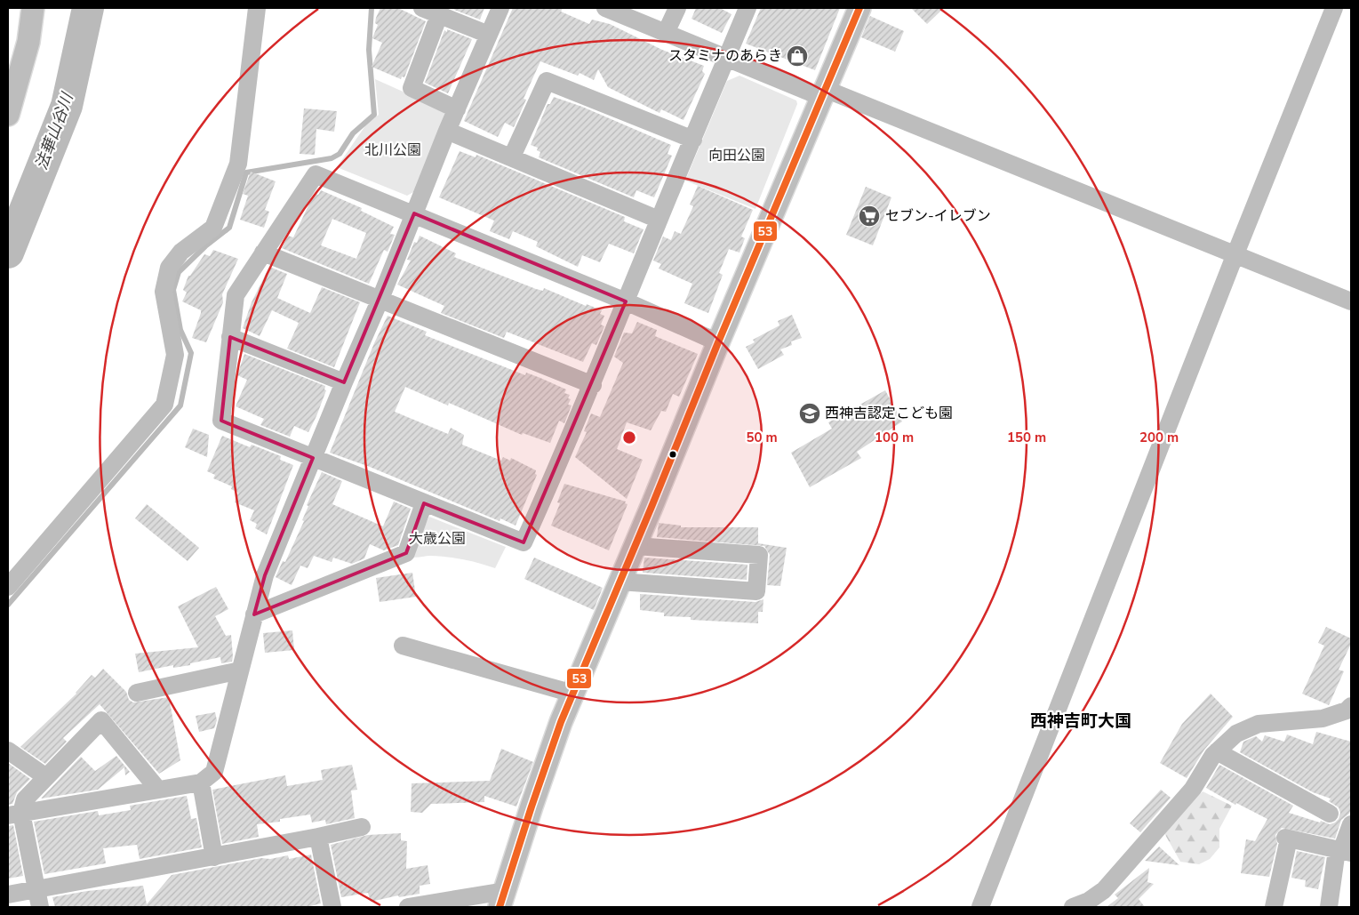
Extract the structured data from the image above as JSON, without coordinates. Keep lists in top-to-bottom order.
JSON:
{
  "districts": ["西神吉町大国"],
  "water": ["法華山谷川"],
  "parks": ["北川公園", "向田公園", "大歳公園"],
  "places": {
    "shop": ["スタミナのあらき"],
    "supermarket": ["セブン-イレブン"],
    "school or university": ["西神吉認定こども園"]
  },
  "lines": ["transit line 53"],
  "rings": [
    "50 m",
    "100 m",
    "150 m",
    "200 m"
  ]
}
